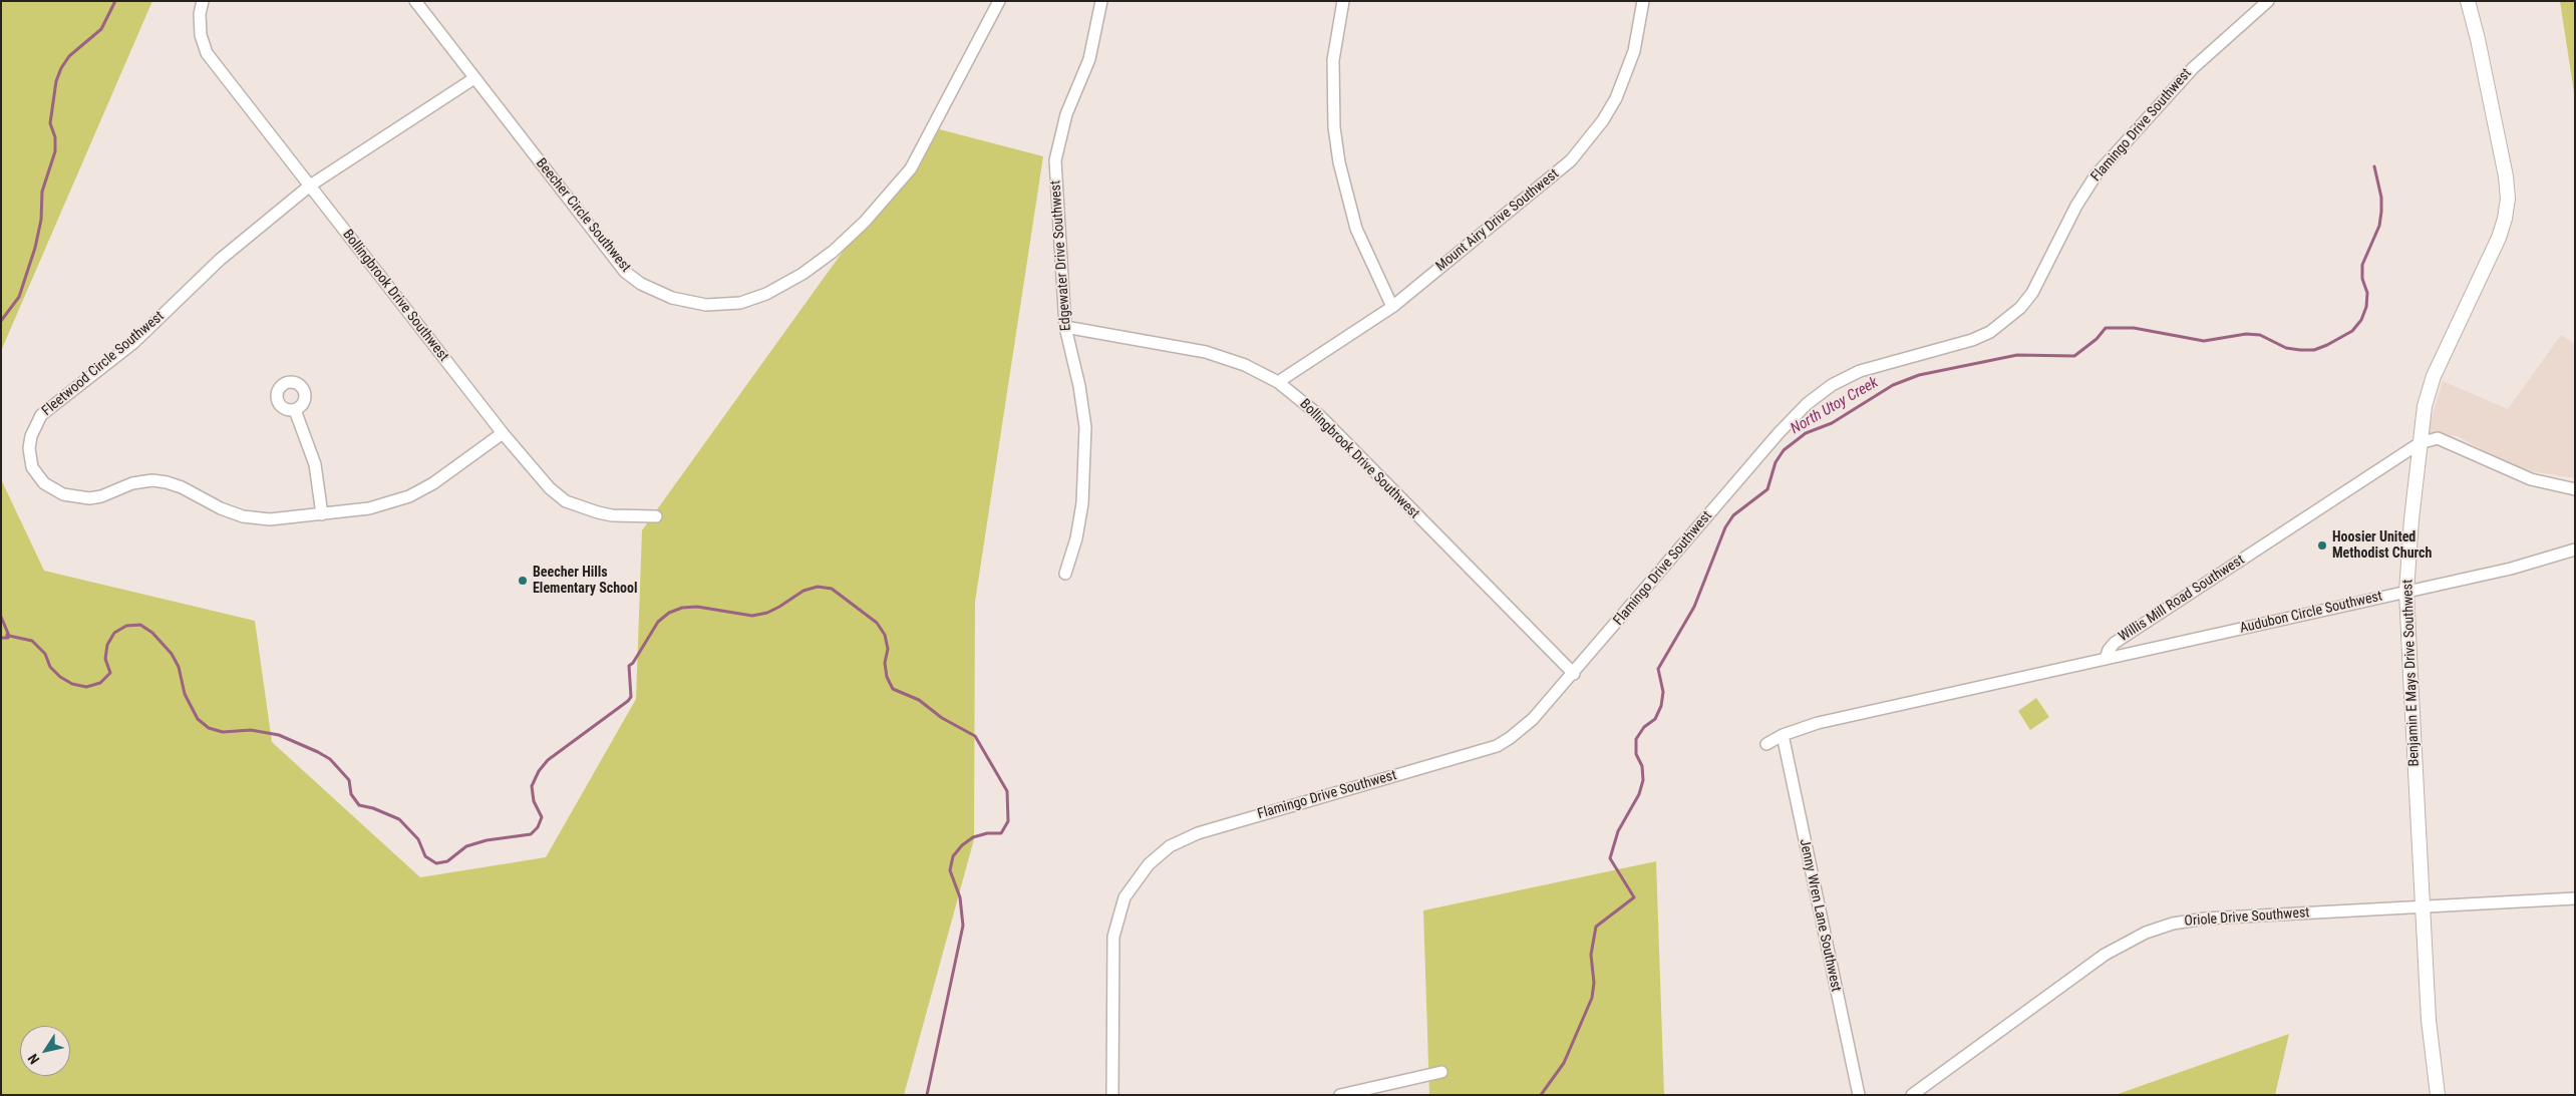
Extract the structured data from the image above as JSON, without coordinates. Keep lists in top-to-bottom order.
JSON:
{
  "streets": {
    "street": [
      "Flamingo Drive Southwest",
      "Beecher Circle Southwest",
      "Mount Airy Drive Southwest",
      "Edgewater Drive Southwest",
      "Bollingbrook Drive Southwest",
      "Fleetwood Circle Southwest",
      "Willis Mill Road Southwest",
      "Audubon Circle Southwest",
      "Benjamin E Mays Drive Southwest",
      "Jenny Wren Lane Southwest",
      "Oriole Drive Southwest"
    ]
  },
  "crossings": [
    ["Flamingo Drive Southwest", "Bollingbrook Drive Southwest"],
    ["Beecher Circle Southwest", "Fleetwood Circle Southwest"],
    ["Mount Airy Drive Southwest", "Bollingbrook Drive Southwest"],
    ["Edgewater Drive Southwest", "Bollingbrook Drive Southwest"],
    ["Bollingbrook Drive Southwest", "Fleetwood Circle Southwest"],
    ["Willis Mill Road Southwest", "Audubon Circle Southwest"],
    ["Willis Mill Road Southwest", "Benjamin E Mays Drive Southwest"],
    ["Audubon Circle Southwest", "Benjamin E Mays Drive Southwest"],
    ["Benjamin E Mays Drive Southwest", "Oriole Drive Southwest"]
  ],
  "water": ["North Utoy Creek"],
  "places": ["Hoosier United Methodist Church", "Beecher Hills Elementary School"],
  "north": "bottom left"
}
